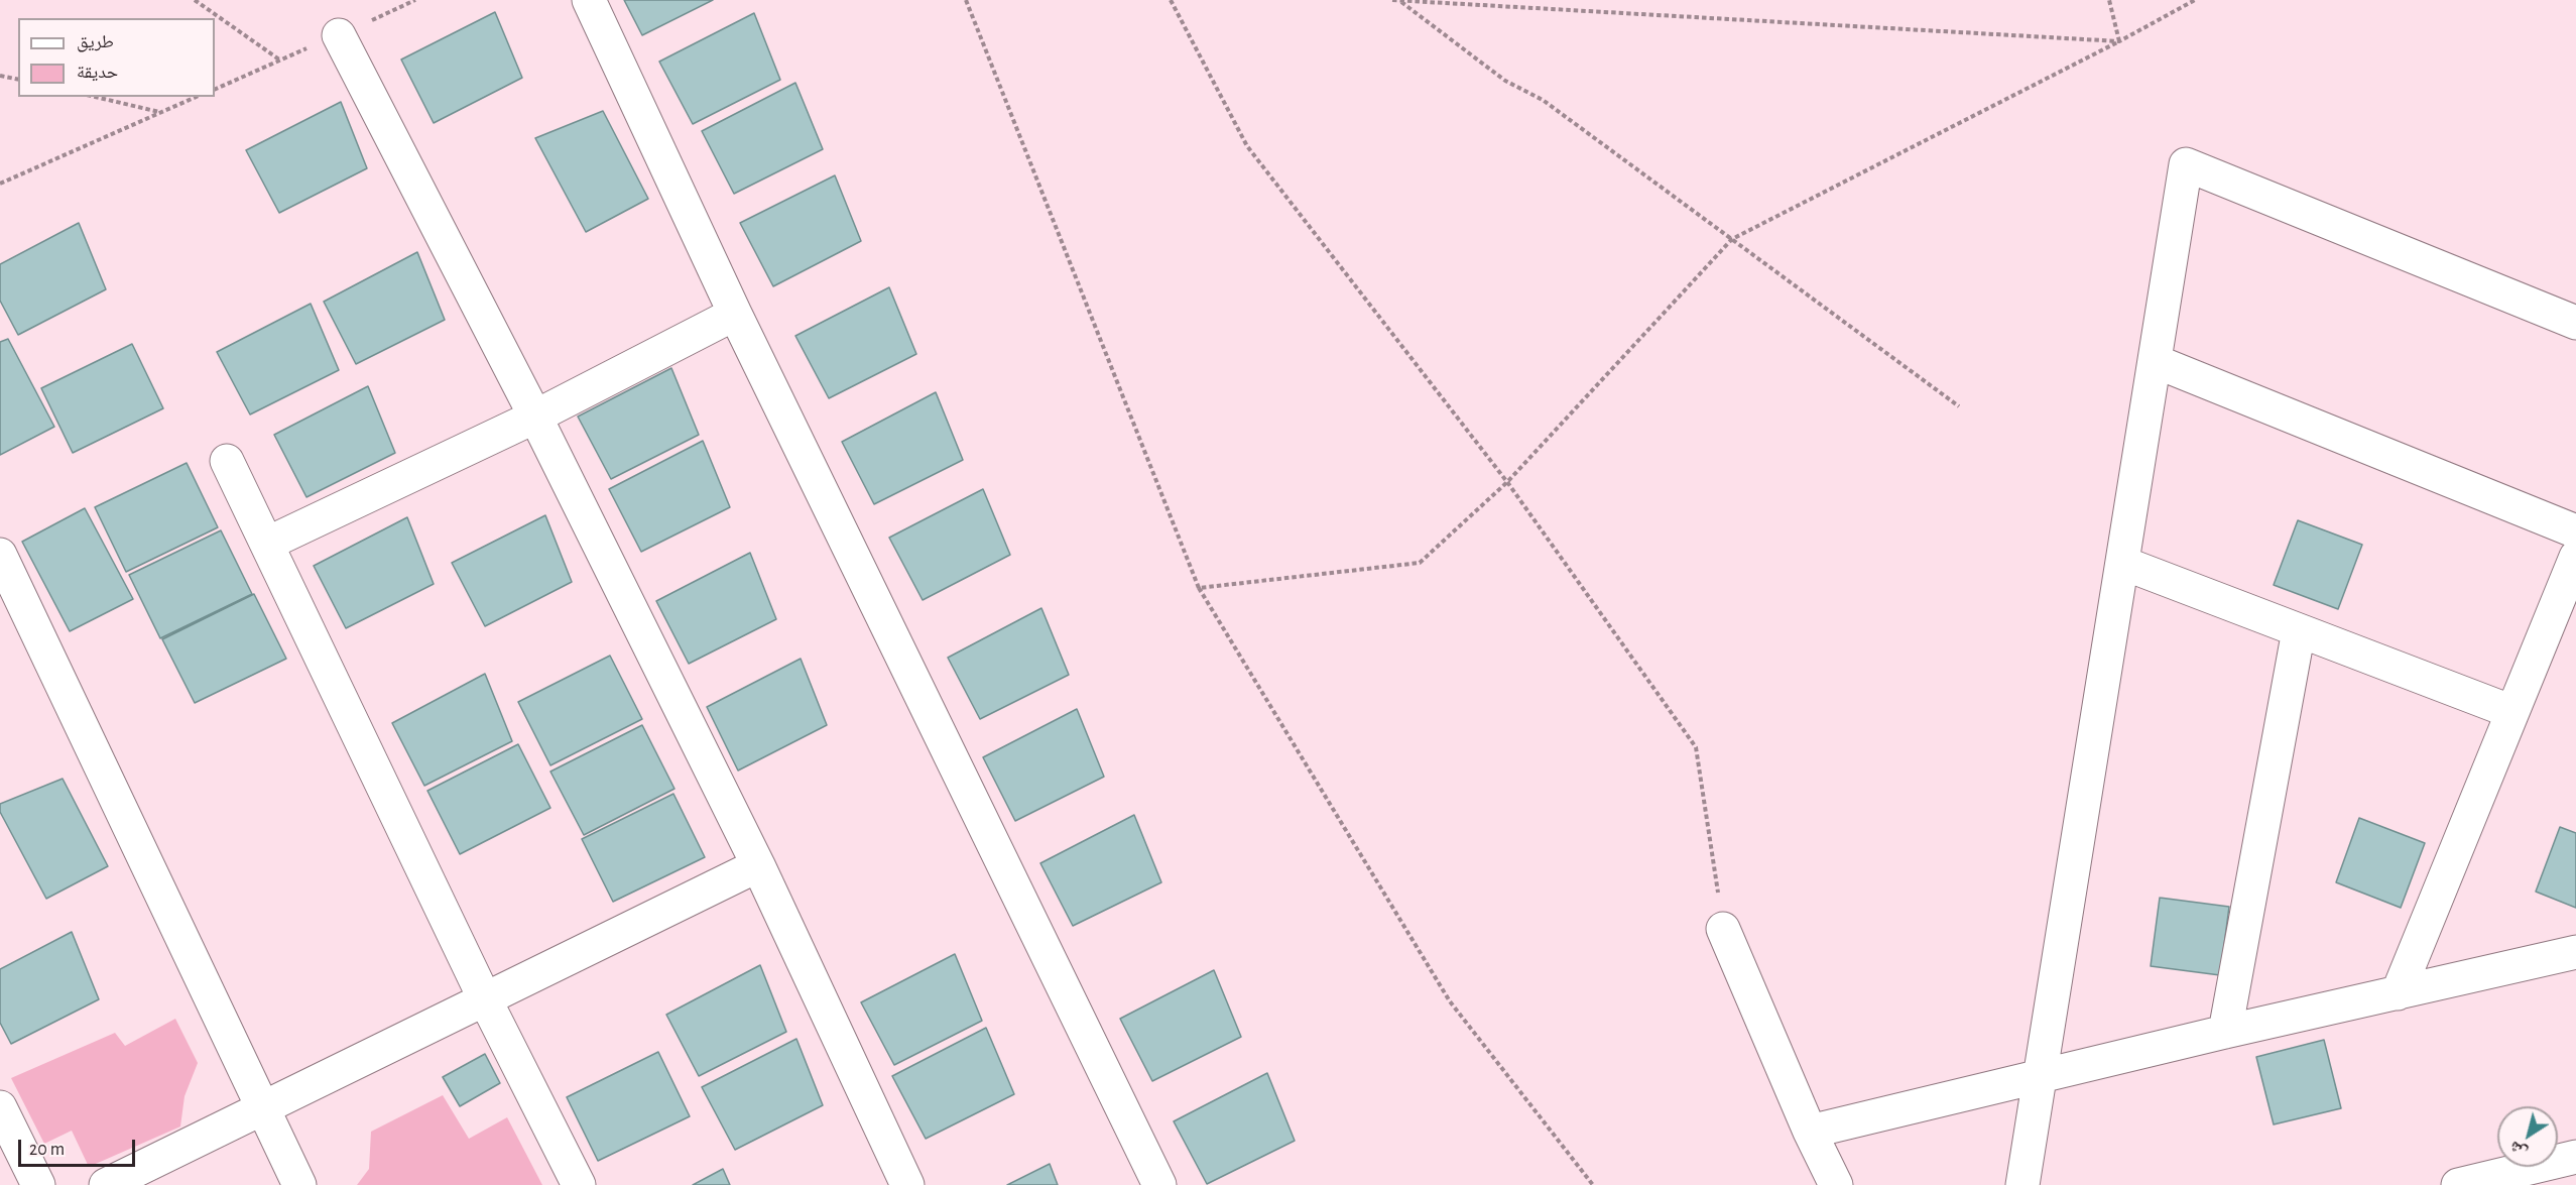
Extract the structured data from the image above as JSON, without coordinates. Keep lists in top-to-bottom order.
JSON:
{
  "legend": ["طريق", "حديقة"],
  "scale_bar": "20 m",
  "north": "bottom left"
}
